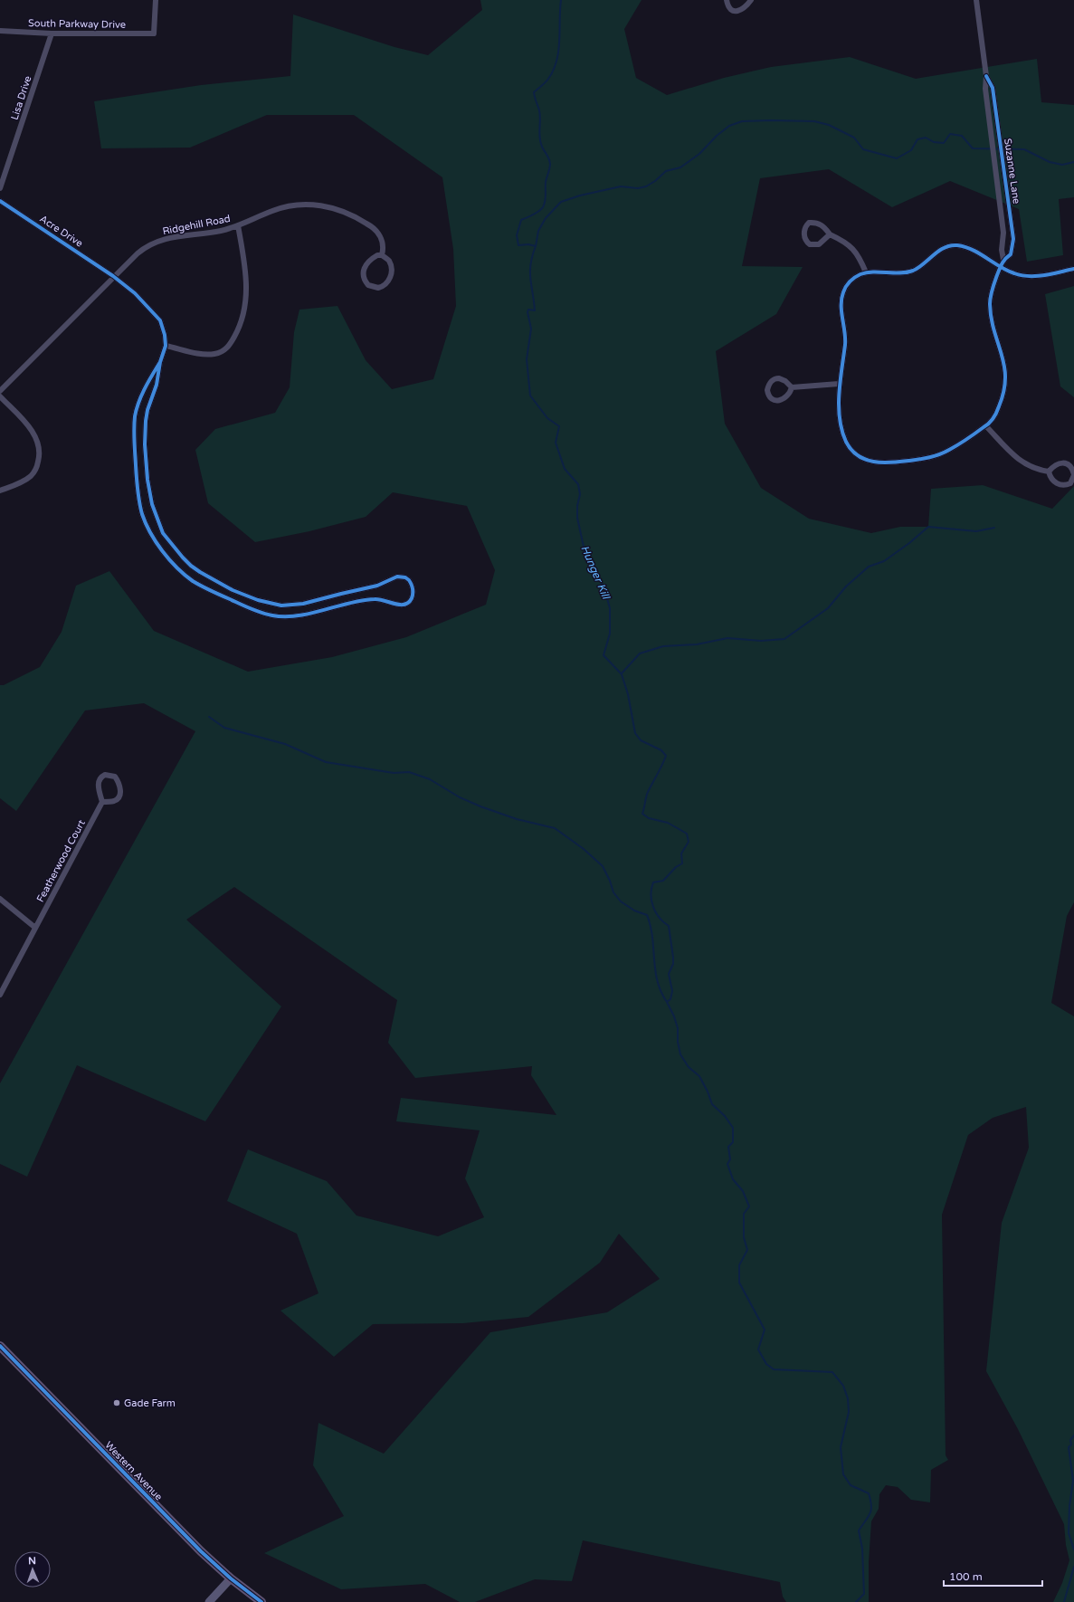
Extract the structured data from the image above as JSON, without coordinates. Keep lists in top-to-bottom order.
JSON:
{
  "streets": {
    "main road": ["Western Avenue"],
    "street": [
      "South Parkway Drive",
      "Lisa Drive",
      "Suzanne Lane",
      "Ridgehill Road",
      "Acre Drive",
      "Featherwood Court"
    ]
  },
  "crossings": [
    ["South Parkway Drive", "Lisa Drive"],
    ["Ridgehill Road", "Acre Drive"]
  ],
  "water": ["Hunger Kill"],
  "places": ["Gade Farm"],
  "scale_bar": "100 m",
  "north": "top"
}
